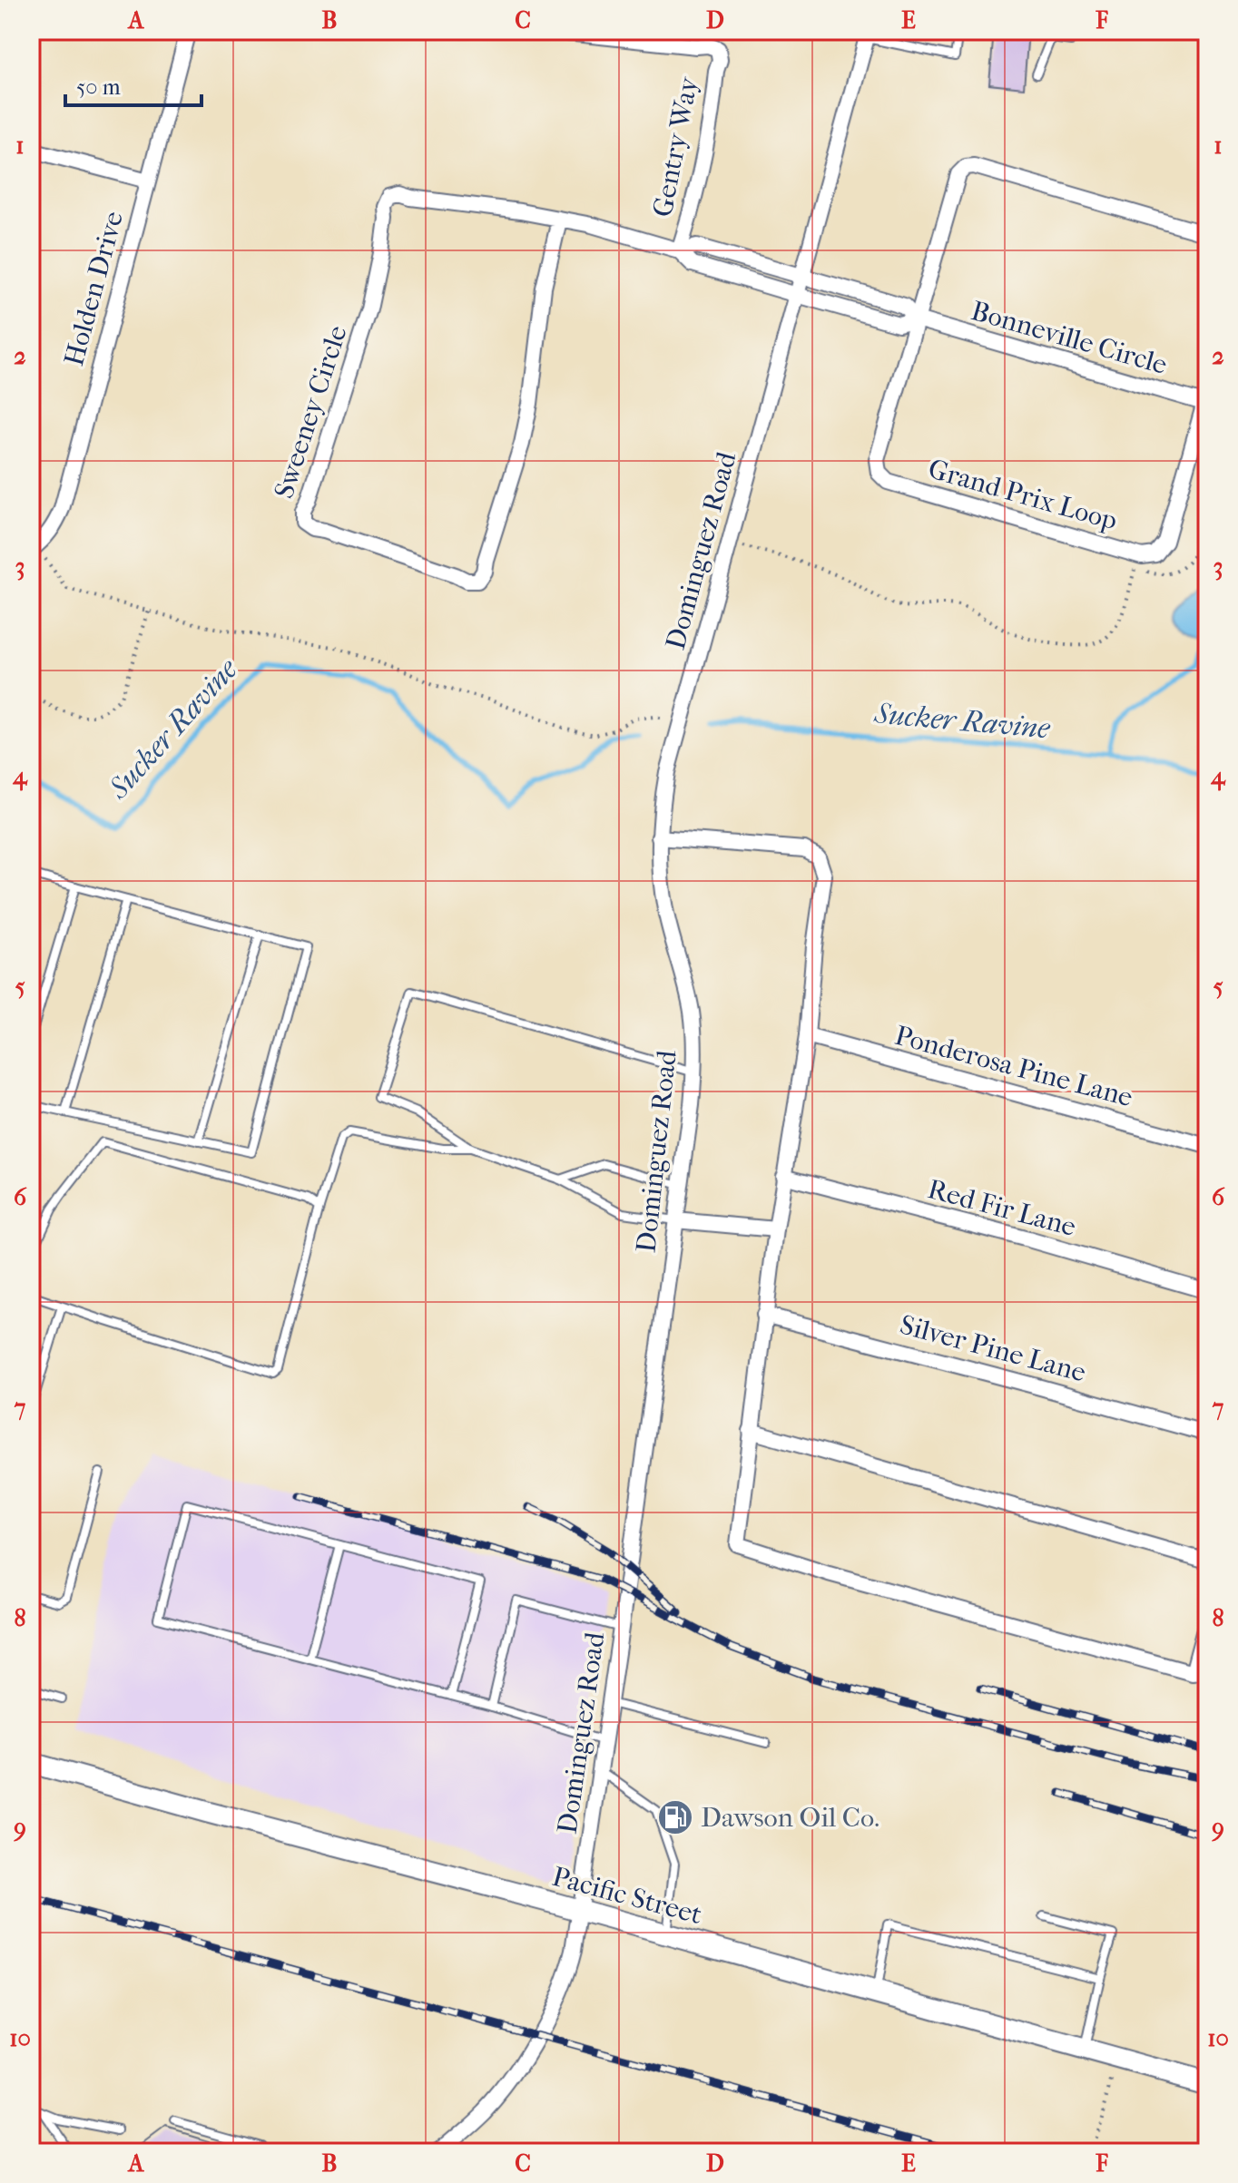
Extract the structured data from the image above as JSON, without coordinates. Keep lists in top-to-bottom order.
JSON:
{
  "streets": {
    "main road": ["Pacific Street"],
    "street": [
      "Gentry Way",
      "Holden Drive",
      "Bonneville Circle",
      "Sweeney Circle",
      "Grand Prix Loop",
      "Dominguez Road",
      "Ponderosa Pine Lane",
      "Red Fir Lane",
      "Silver Pine Lane"
    ]
  },
  "crossings": [
    ["Gentry Way", "Sweeney Circle"],
    ["Bonneville Circle", "Sweeney Circle"],
    ["Bonneville Circle", "Grand Prix Loop"],
    ["Bonneville Circle", "Dominguez Road"],
    ["Sweeney Circle", "Dominguez Road"],
    ["Dominguez Road", "Pacific Street"]
  ],
  "water": ["Sucker Ravine"],
  "places": {
    "fuel station": ["Dawson Oil Co."]
  },
  "scale_bar": "50 m",
  "grid": {
    "columns": [
      "A",
      "B",
      "C",
      "D",
      "E",
      "F"
    ],
    "rows": [
      "1",
      "2",
      "3",
      "4",
      "5",
      "6",
      "7",
      "8",
      "9",
      "10"
    ]
  }
}
